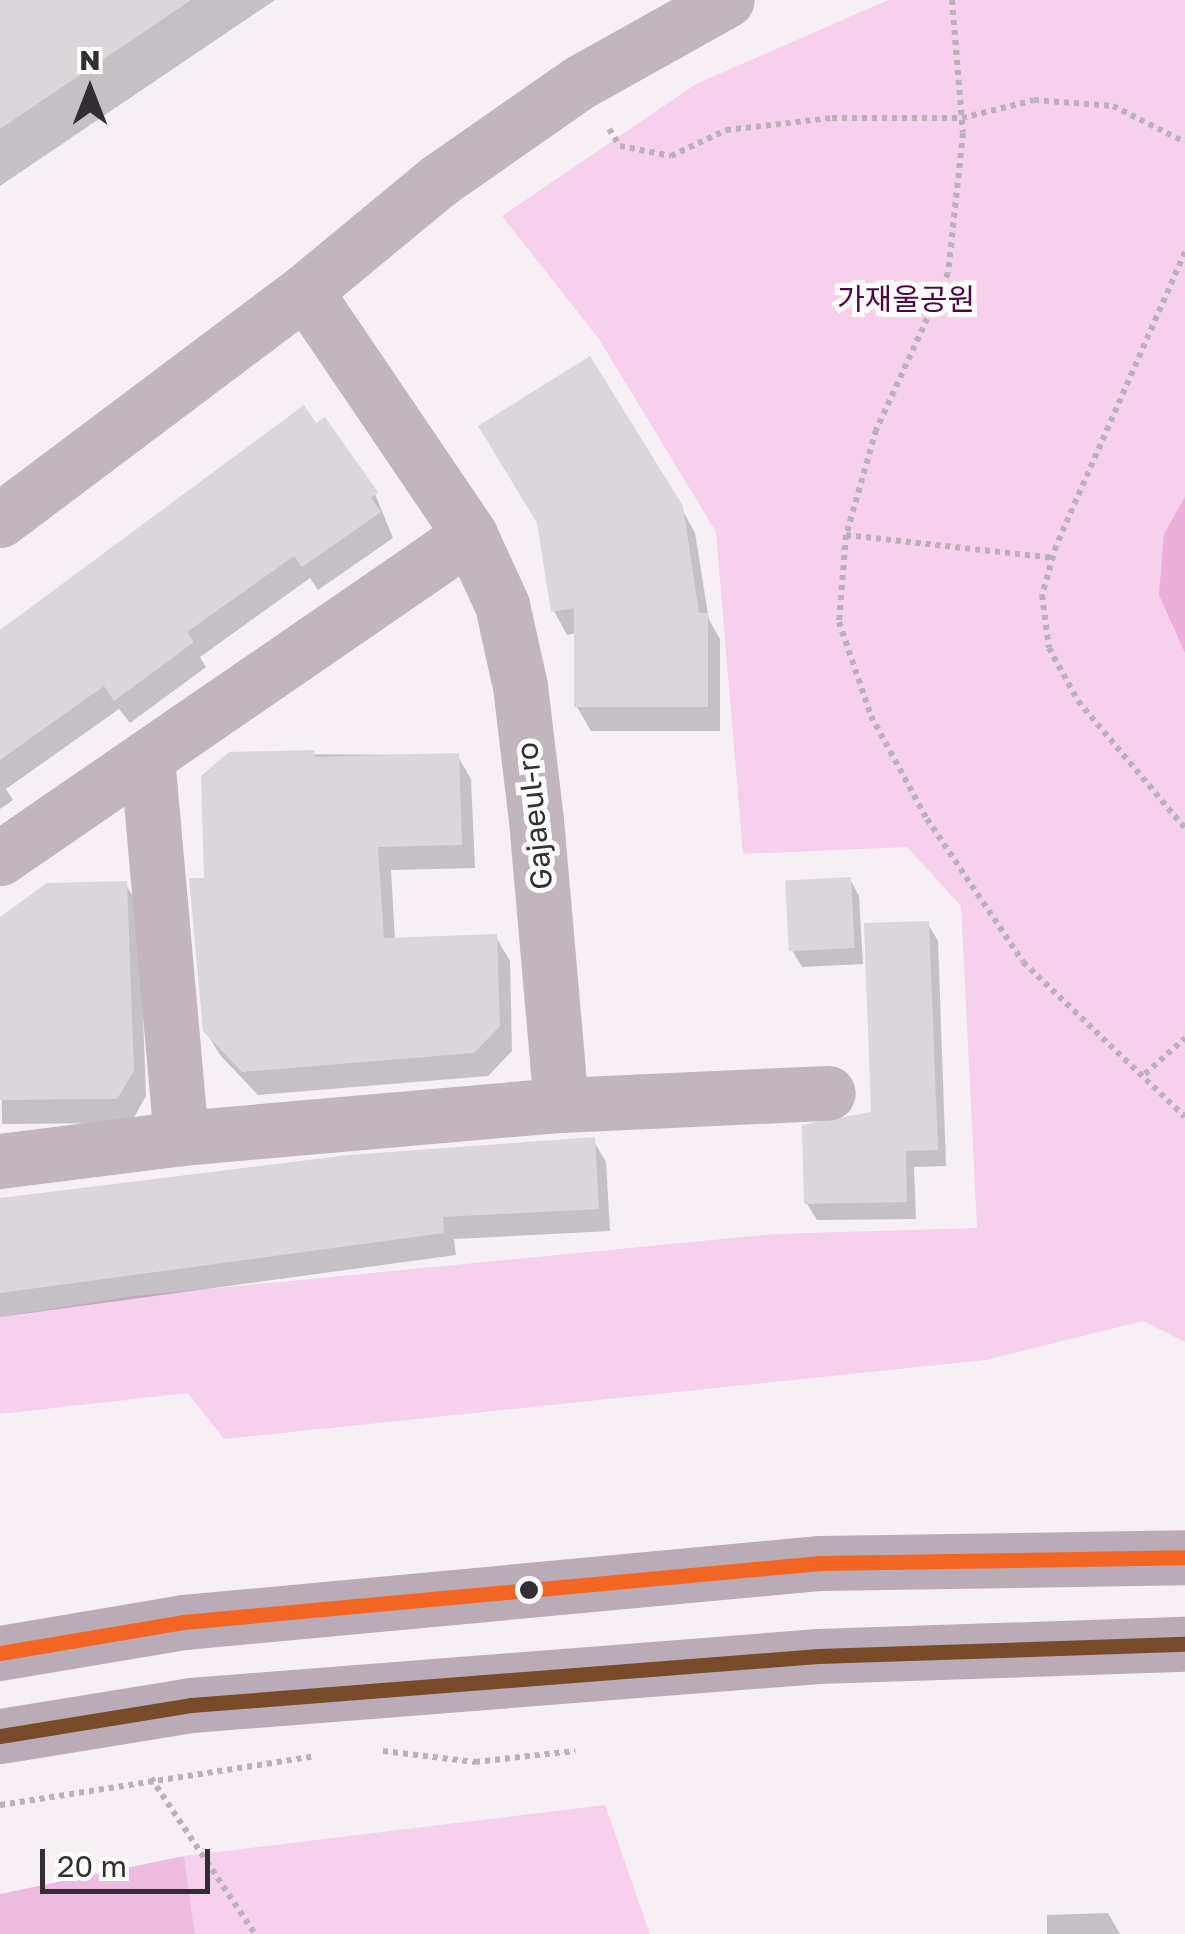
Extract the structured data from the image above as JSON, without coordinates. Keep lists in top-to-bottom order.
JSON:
{
  "streets": {
    "street": ["Gajaeul-ro"]
  },
  "parks": ["가재울공원"],
  "scale_bar": "20 m",
  "north": "top"
}
